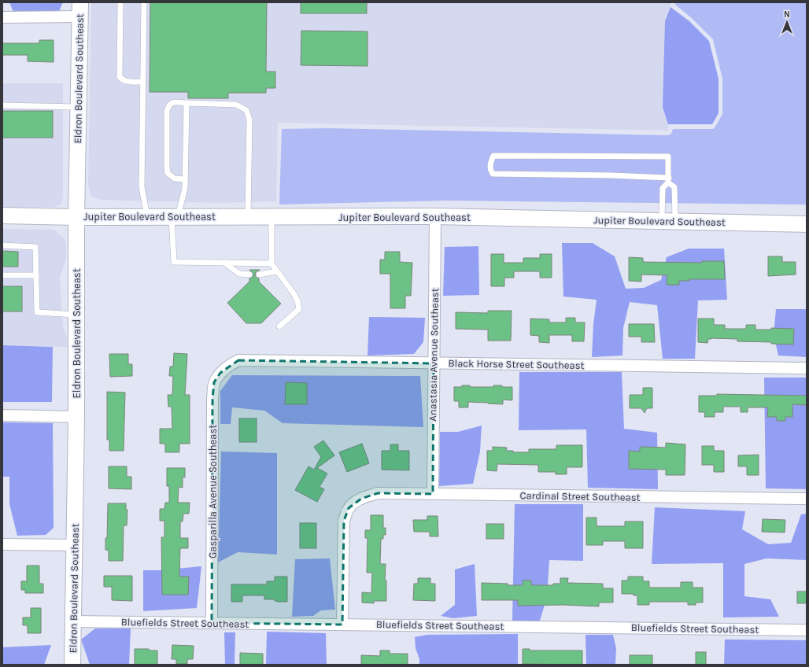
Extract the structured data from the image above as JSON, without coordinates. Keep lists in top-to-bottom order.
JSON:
{
  "streets": {
    "street": [
      "Eldron Boulevard Southeast",
      "Jupiter Boulevard Southeast",
      "Anastasia Avenue Southeast",
      "Black Horse Street Southeast",
      "Gasparilla Avenue Southeast",
      "Cardinal Street Southeast",
      "Bluefields Street Southeast"
    ]
  },
  "crossings": [
    ["Eldron Boulevard Southeast", "Jupiter Boulevard Southeast"],
    ["Eldron Boulevard Southeast", "Bluefields Street Southeast"],
    ["Jupiter Boulevard Southeast", "Anastasia Avenue Southeast"],
    ["Anastasia Avenue Southeast", "Black Horse Street Southeast"],
    ["Anastasia Avenue Southeast", "Cardinal Street Southeast"],
    ["Black Horse Street Southeast", "Gasparilla Avenue Southeast"],
    ["Gasparilla Avenue Southeast", "Bluefields Street Southeast"],
    ["Cardinal Street Southeast", "Bluefields Street Southeast"]
  ],
  "north": "top"
}
